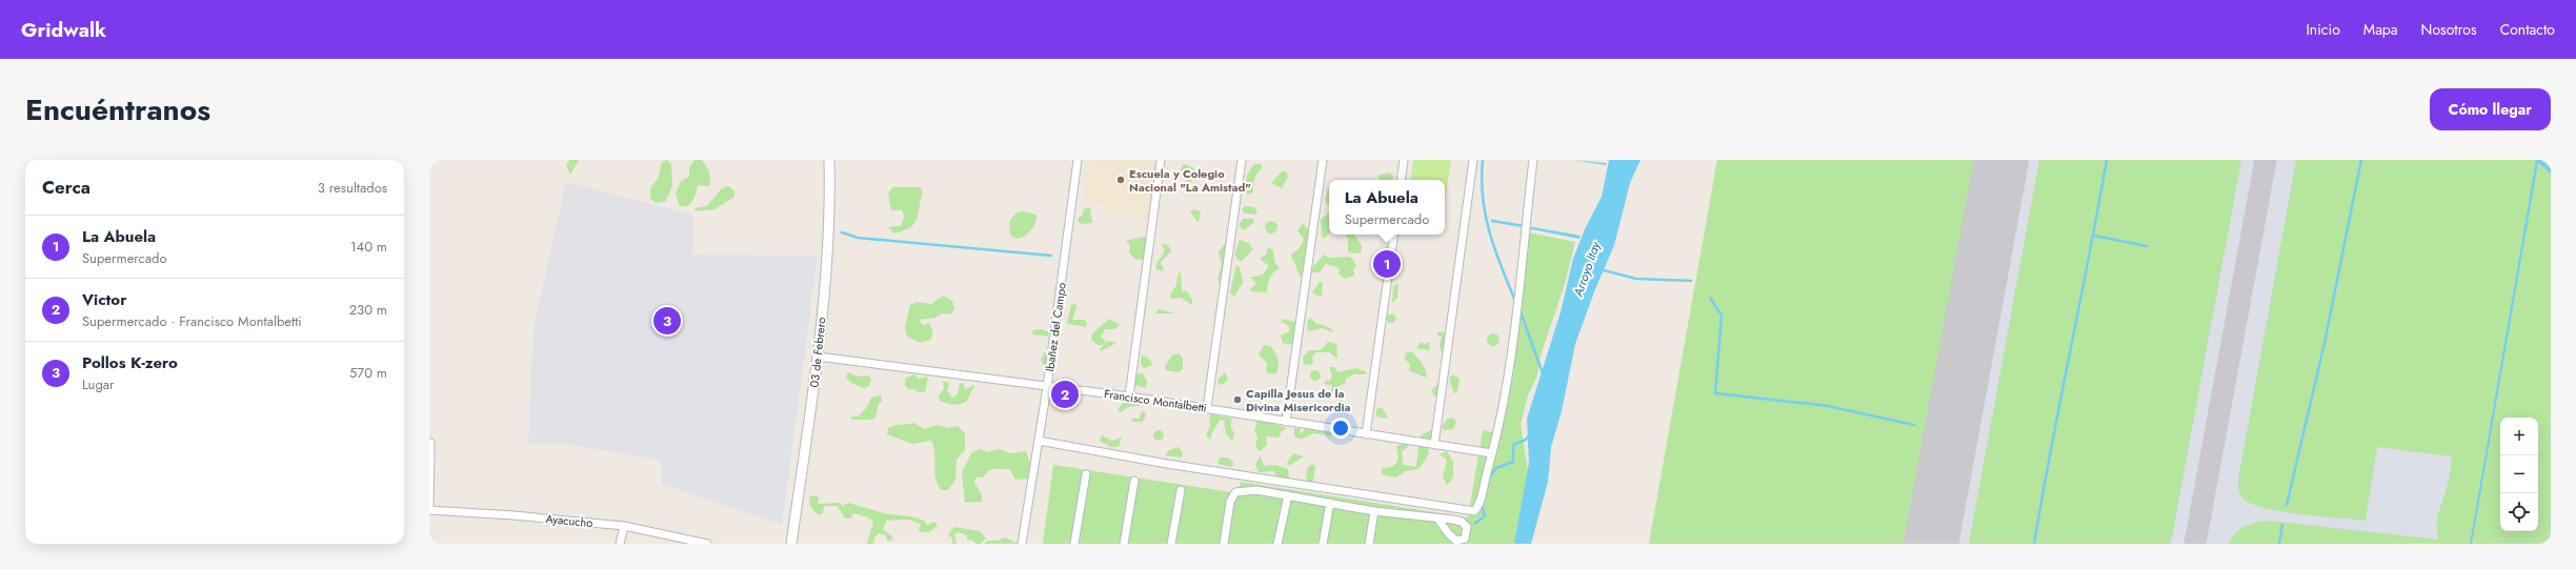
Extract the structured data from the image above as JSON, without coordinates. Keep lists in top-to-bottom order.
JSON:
{
  "streets": {
    "street": [
      "Ibañez del Campo",
      "03 de Febrero",
      "Francisco Montalbetti",
      "Ayacucho"
    ]
  },
  "crossings": [
    ["Ibañez del Campo", "Francisco Montalbetti"],
    ["03 de Febrero", "Francisco Montalbetti"]
  ],
  "water": ["Arroyo Itay"],
  "places": ["Escuela y Colegio Nacional \"La Amistad\"", "Capilla Jesus de la Divina Misericordia"],
  "page": {
    "header": "Gridwalk",
    "nav": [
      "Inicio",
      "Mapa",
      "Nosotros",
      "Contacto"
    ],
    "title": "Encuéntranos",
    "buttons": "Cómo llegar",
    "heading": ["Cerca", "3 resultados"],
    "popup": ["La Abuela", "Supermercado"],
    "list": [
      {
        "mark": "1",
        "name": "La Abuela",
        "note": "Supermercado",
        "value": "140 m"
      },
      {
        "mark": "2",
        "name": "Victor",
        "note": "Supermercado · Francisco Montalbetti",
        "value": "230 m"
      },
      {
        "mark": "3",
        "name": "Pollos K-zero",
        "note": "Lugar",
        "value": "570 m"
      }
    ],
    "pins": ["1", "3", "2"],
    "map_buttons": ["+", "−"]
  }
}
